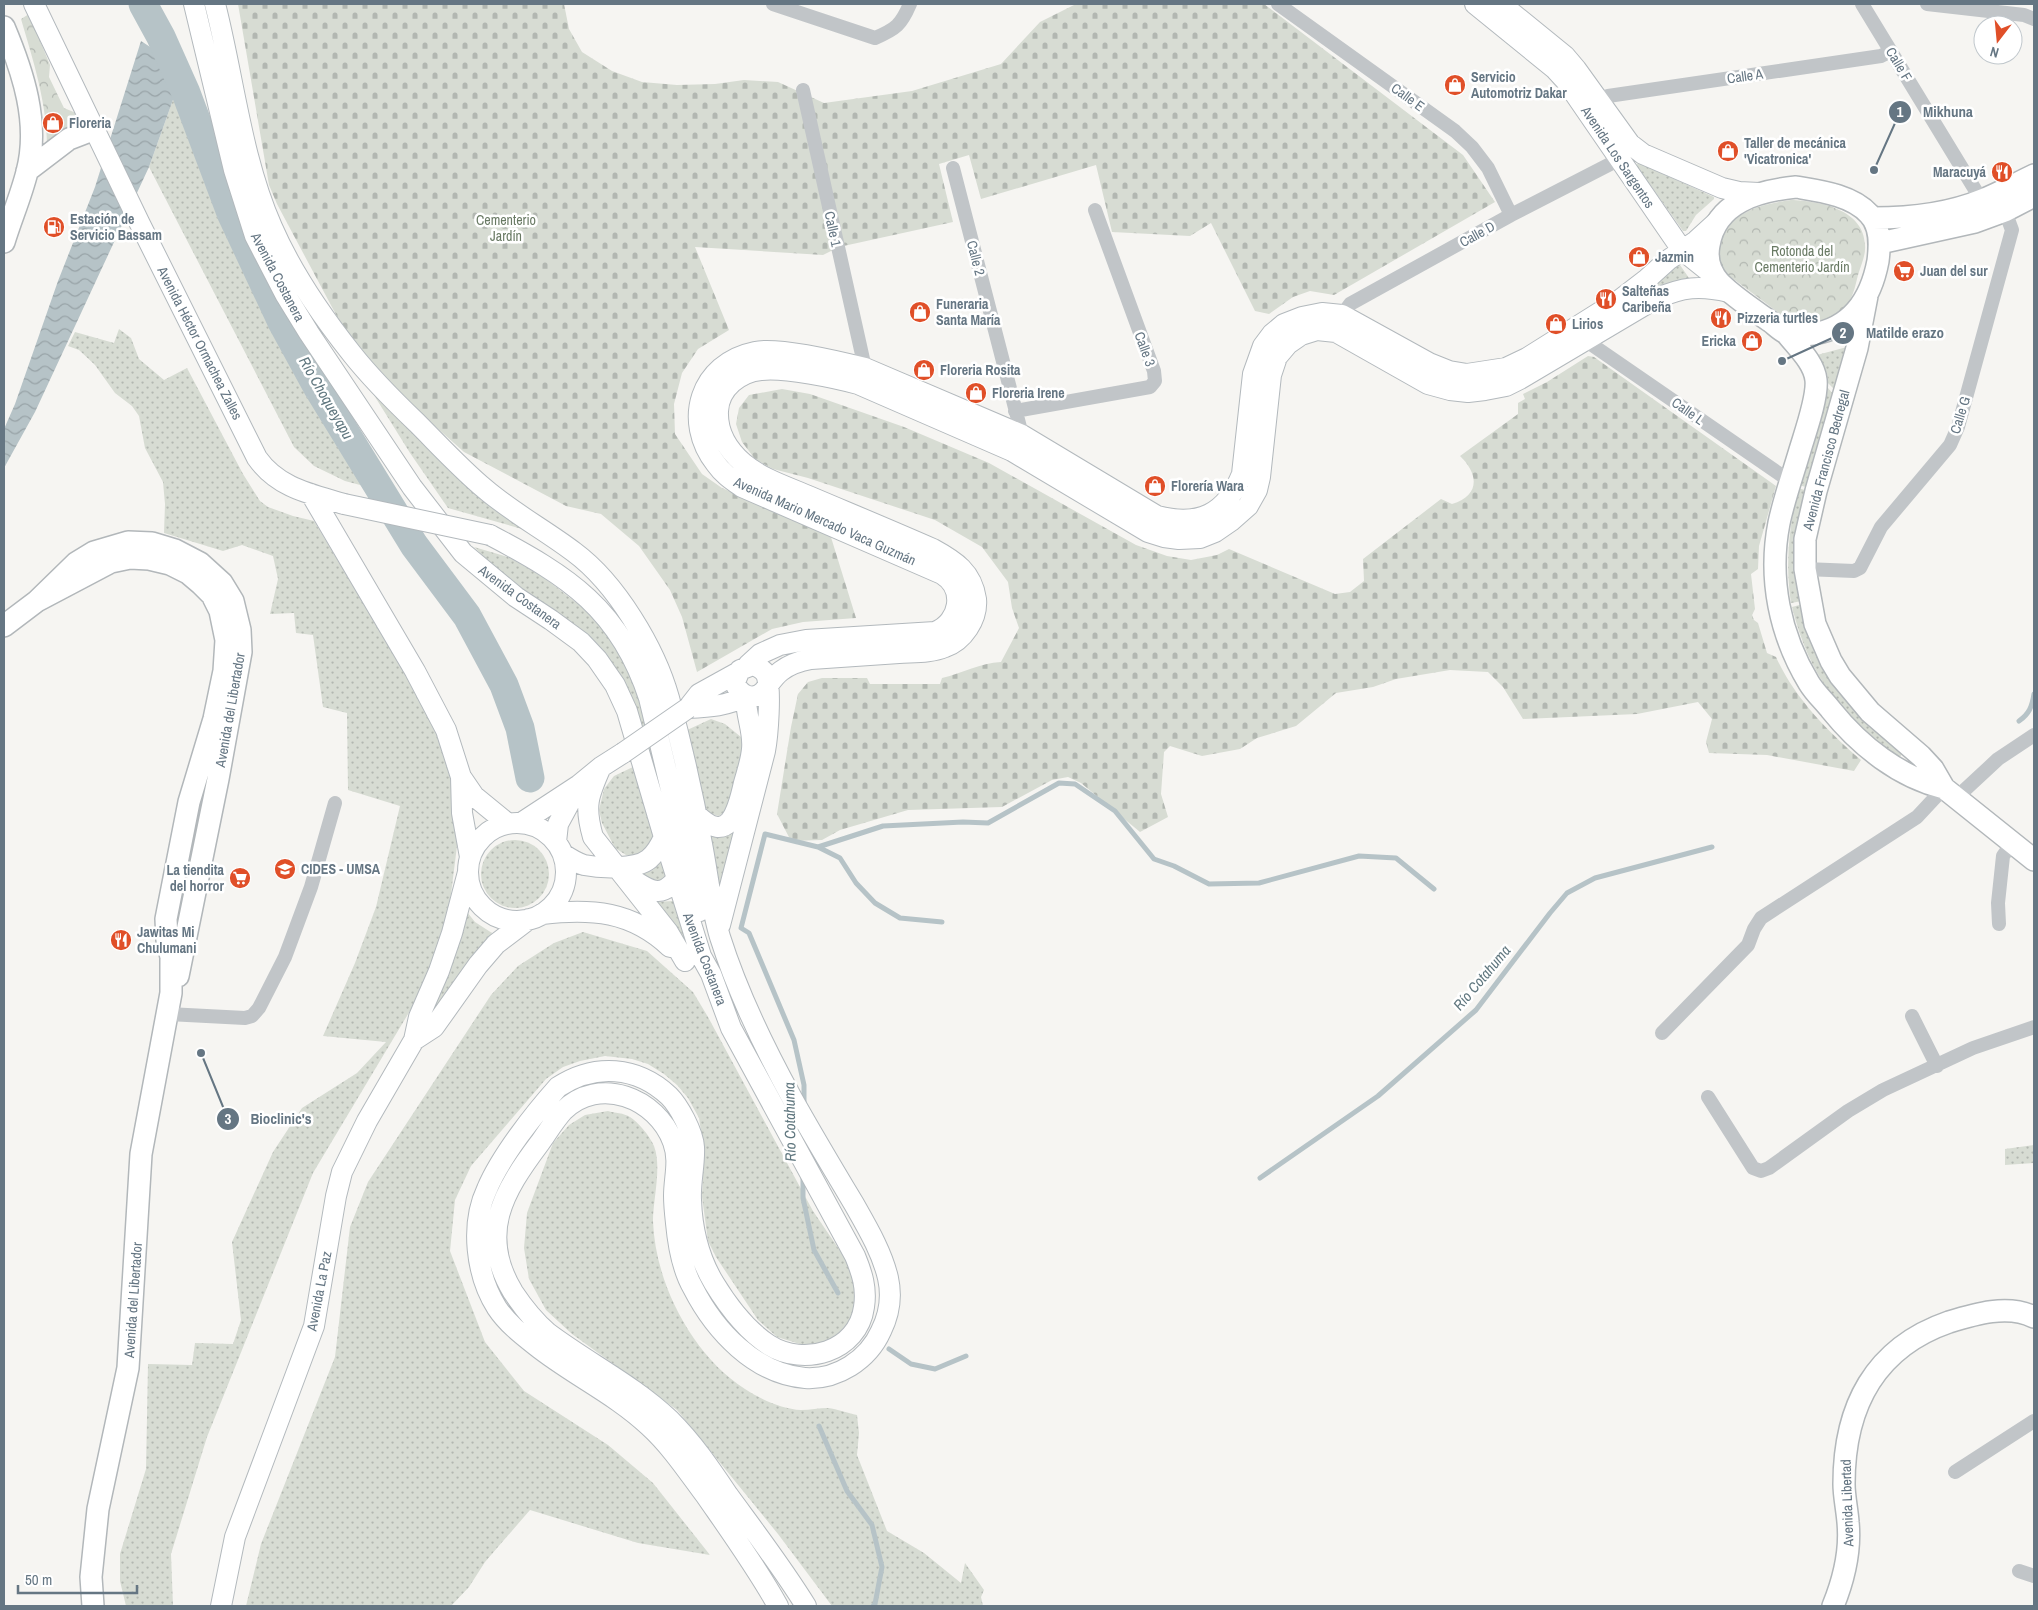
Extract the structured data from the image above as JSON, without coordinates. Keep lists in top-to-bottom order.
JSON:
{
  "streets": {
    "main road": [
      "Avenida Los Sargentos",
      "Avenida Costanera",
      "Avenida Héctor Ormachea Zalles",
      "Avenida Francisco Bedregal",
      "Avenida Mario Mercado Vaca Guzmán",
      "Avenida del Libertador",
      "Avenida La Paz",
      "Avenida Libertad"
    ],
    "street": [
      "Calle F",
      "Calle A",
      "Calle E",
      "Calle 1",
      "Calle D",
      "Calle 2",
      "Calle 3",
      "Calle L",
      "Calle G"
    ]
  },
  "crossings": [
    ["Calle F", "Calle A"],
    ["Calle A", "Avenida Los Sargentos"],
    ["Calle E", "Calle D"],
    ["Avenida Los Sargentos", "Calle D"],
    ["Avenida Los Sargentos", "Avenida Francisco Bedregal"],
    ["Avenida Los Sargentos", "Avenida Mario Mercado Vaca Guzmán"],
    ["Calle 1", "Avenida Mario Mercado Vaca Guzmán"],
    ["Calle D", "Avenida Mario Mercado Vaca Guzmán"],
    ["Calle 2", "Calle 3"],
    ["Calle 2", "Avenida Mario Mercado Vaca Guzmán"],
    ["Calle L", "Avenida Francisco Bedregal"],
    ["Calle L", "Avenida Mario Mercado Vaca Guzmán"],
    ["Calle G", "Avenida Francisco Bedregal"],
    ["Avenida Francisco Bedregal", "Avenida Mario Mercado Vaca Guzmán"],
    ["Avenida Mario Mercado Vaca Guzmán", "Avenida La Paz"]
  ],
  "water": ["Río Choqueyapu", "Río Cotahuma"],
  "parks": ["Cementerio Jardín", "Rotonda del Cementerio Jardín"],
  "places": {
    "shop": [
      "Servicio Automotriz Dakar",
      "Floreria",
      "Taller de mecánica 'Vicatronica'",
      "Jazmin",
      "Funeraria Santa María",
      "Lirios",
      "Ericka",
      "Floreria Rosita",
      "Floreria Irene",
      "Florería Wara"
    ],
    "other": ["Mikhuna", "Matilde erazo", "Bioclinic's"],
    "restaurant": [
      "Maracuyá",
      "Salteñas Caribeña",
      "Pizzeria turtles",
      "Jawitas Mi Chulumani"
    ],
    "fuel station": ["Estación de Servicio Bassam"],
    "supermarket": ["Juan del sur", "La tiendita del horror"],
    "school or university": ["CIDES - UMSA"]
  },
  "scale_bar": "50 m",
  "north": "bottom"
}
